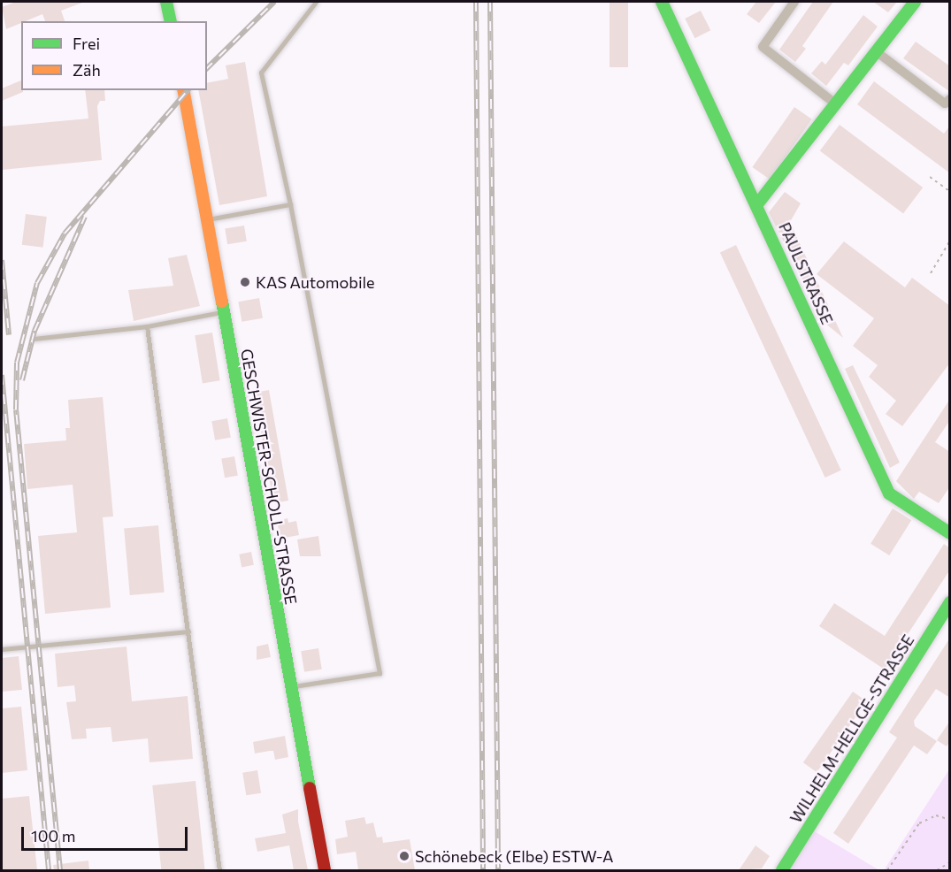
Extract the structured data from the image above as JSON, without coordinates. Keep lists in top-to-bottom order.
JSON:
{
  "streets": {
    "street": ["PAULSTRASSE", "GESCHWISTER-SCHOLL-STRASSE", "WILHELM-HELLGE-STRASSE"]
  },
  "places": ["KAS Automobile", "Schönebeck (Elbe) ESTW-A"],
  "legend": ["Frei", "Zäh"],
  "scale_bar": "100 m"
}
